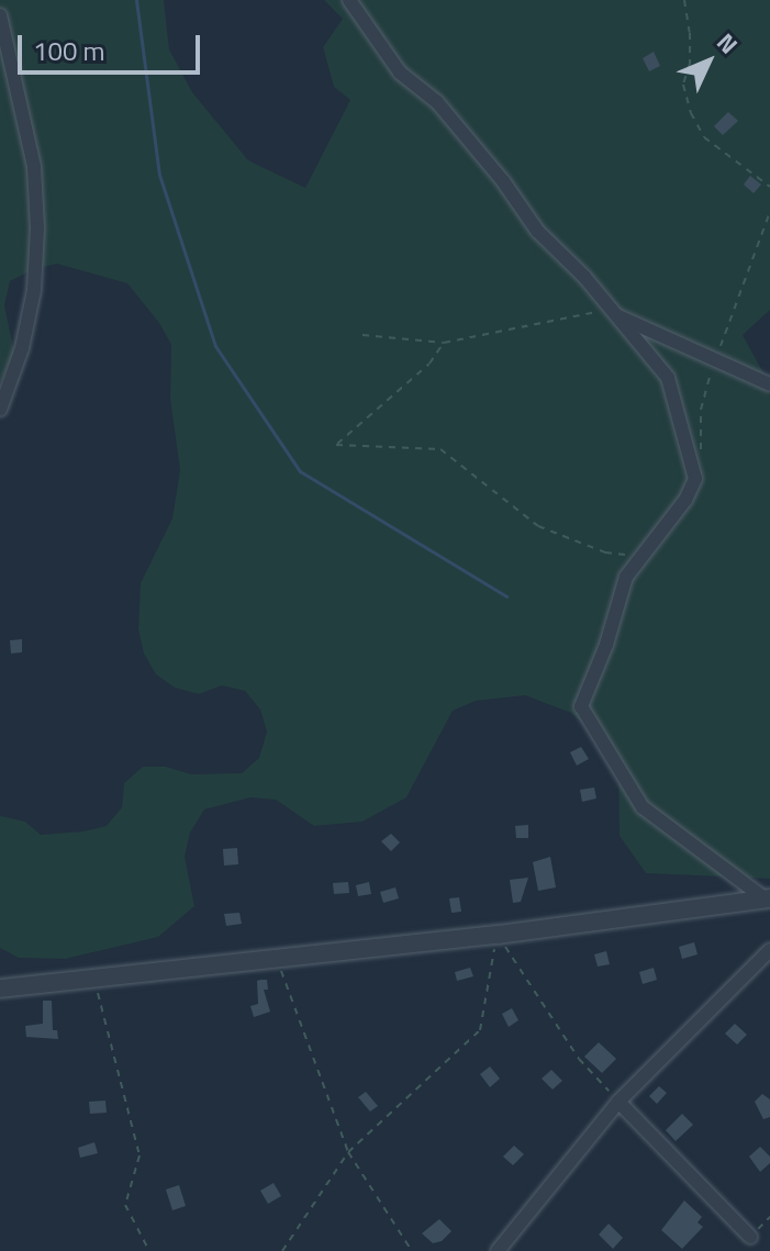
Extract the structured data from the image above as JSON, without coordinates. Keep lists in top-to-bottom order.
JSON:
{
  "scale_bar": "100 m",
  "north": "top right"
}
